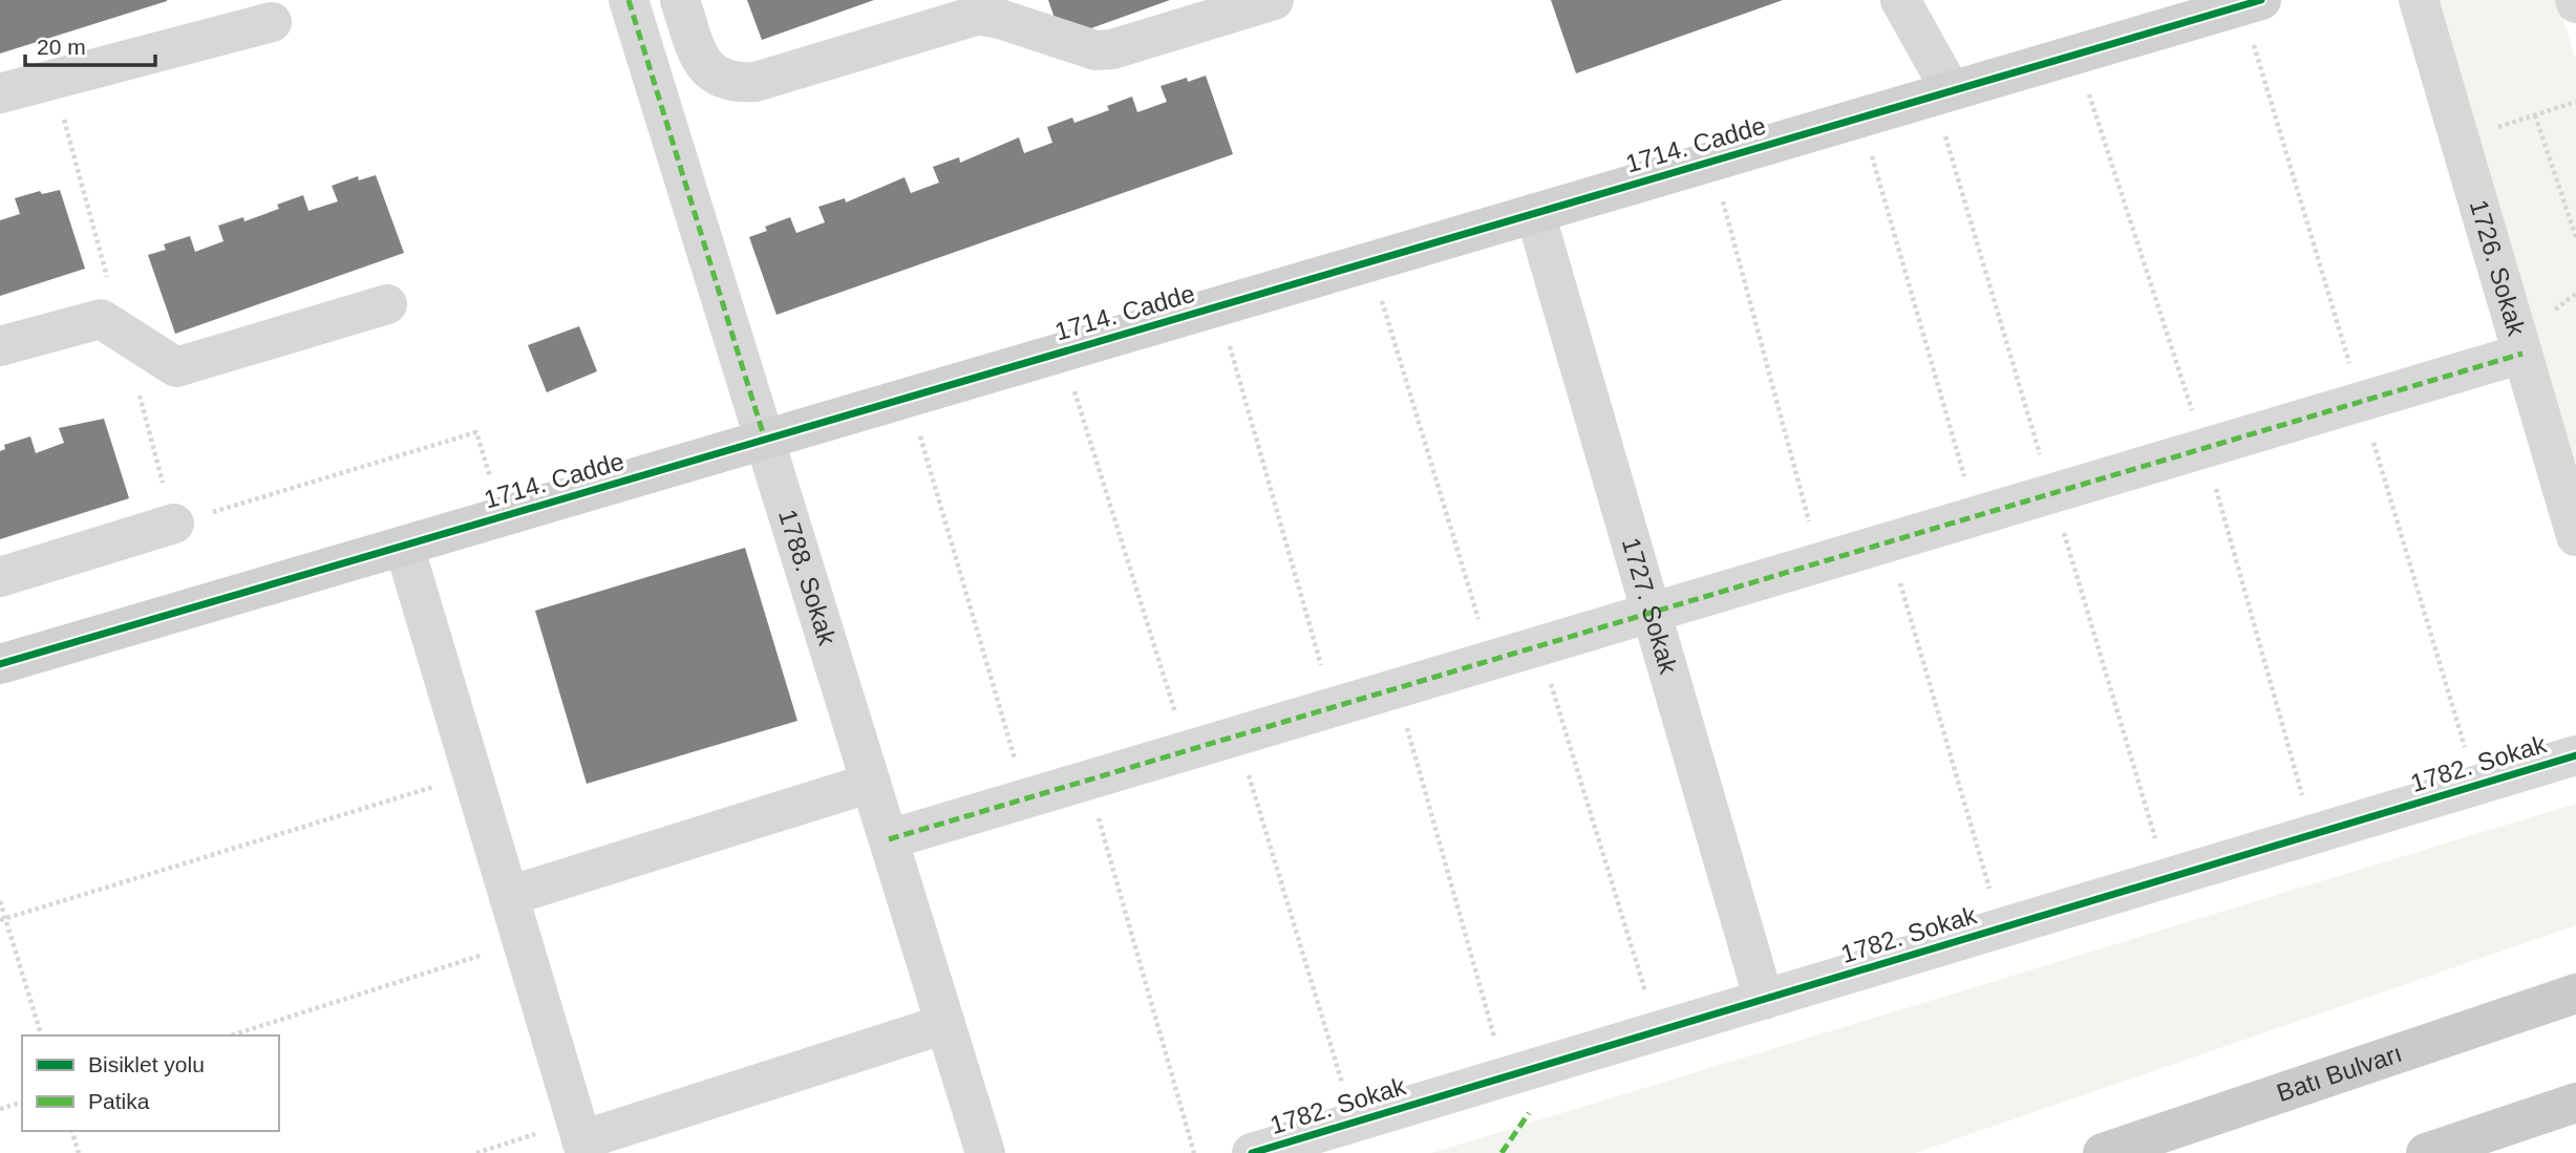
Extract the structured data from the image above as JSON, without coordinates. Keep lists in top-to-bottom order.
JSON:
{
  "streets": {
    "main road": ["Batı Bulvarı"],
    "street": [
      "1714. Cadde",
      "1726. Sokak",
      "1788. Sokak",
      "1727. Sokak",
      "1782. Sokak"
    ]
  },
  "crossings": [
    ["1714. Cadde", "1788. Sokak"],
    ["1714. Cadde", "1727. Sokak"],
    ["1727. Sokak", "1782. Sokak"]
  ],
  "legend": ["Bisiklet yolu", "Patika"],
  "scale_bar": "20 m"
}
